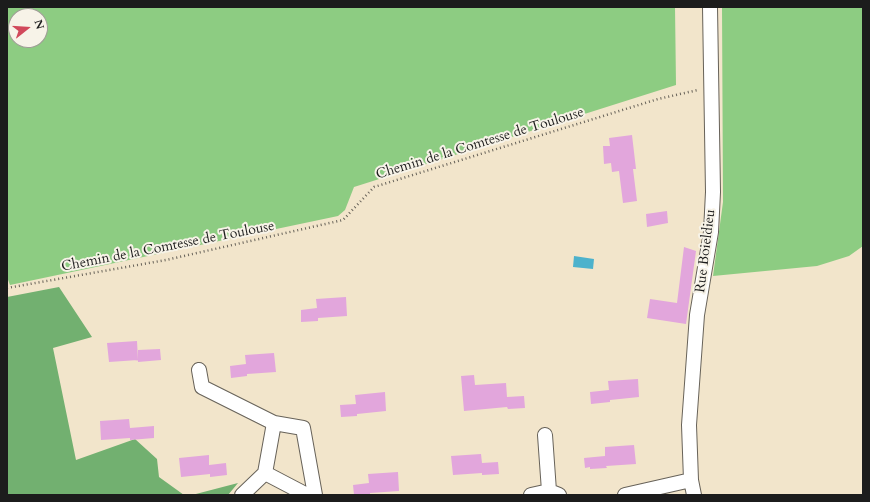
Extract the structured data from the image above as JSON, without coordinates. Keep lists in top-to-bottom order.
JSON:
{
  "streets": {
    "street": ["Rue Boieldieu"],
    "path": ["Chemin de la Comtesse de Toulouse"]
  },
  "crossings": [
    ["Chemin de la Comtesse de Toulouse", "Rue Boieldieu"]
  ],
  "north": "right"
}
